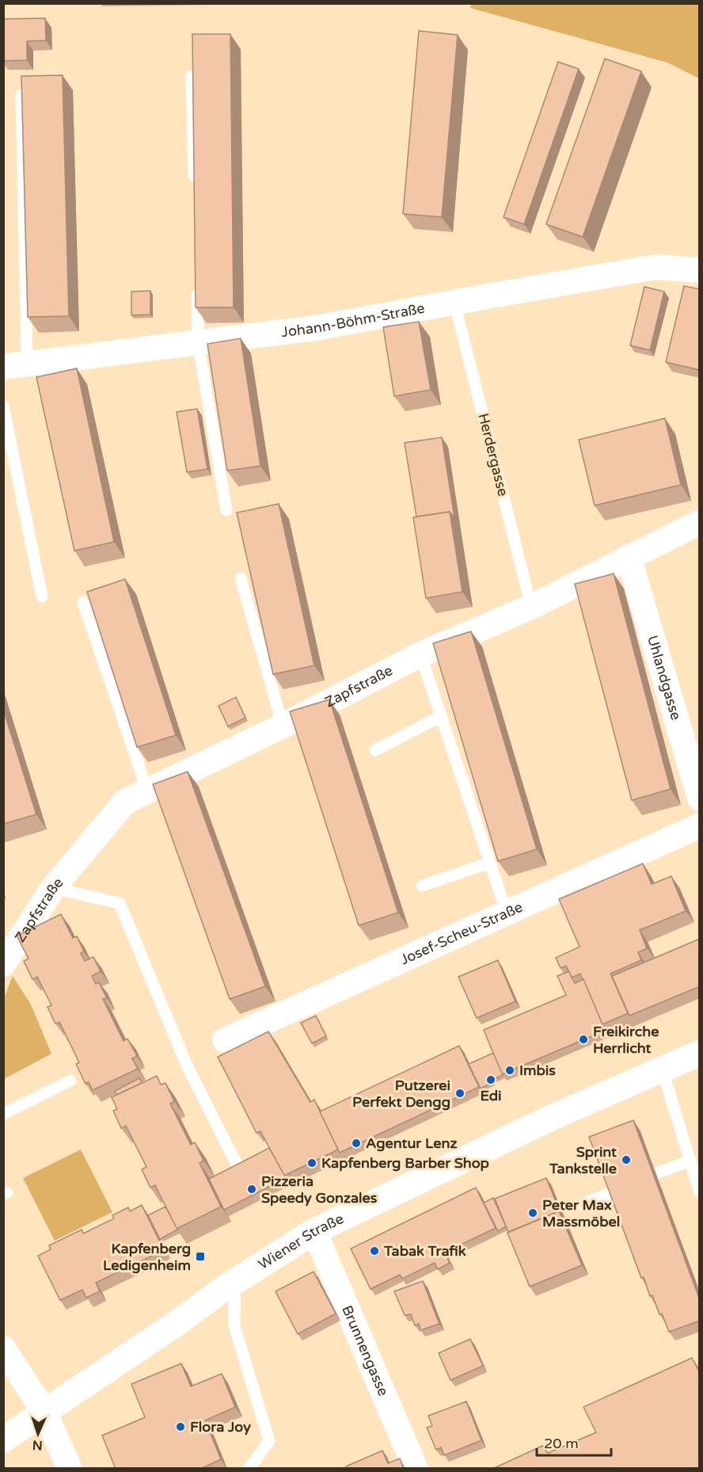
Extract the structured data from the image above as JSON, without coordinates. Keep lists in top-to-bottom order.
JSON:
{
  "streets": {
    "main road": ["Wiener Straße"],
    "street": [
      "Johann-Böhm-Straße",
      "Uhlandgasse",
      "Zapfstraße",
      "Josef-Scheu-Straße",
      "Brunnengasse"
    ],
    "lane": ["Herdergasse"]
  },
  "crossings": [
    ["Johann-Böhm-Straße", "Herdergasse"],
    ["Herdergasse", "Zapfstraße"],
    ["Uhlandgasse", "Zapfstraße"],
    ["Wiener Straße", "Brunnengasse"]
  ],
  "places": {
    "other": [
      "Freikirche Herrlicht",
      "Imbis",
      "Edi",
      "Putzerei Perfekt Dengg",
      "Agentur Lenz",
      "Sprint Tankstelle",
      "Kapfenberg Barber Shop",
      "Pizzeria Speedy Gonzales",
      "Peter Max Massmöbel",
      "Tabak Trafik",
      "Flora Joy"
    ],
    "transit": ["Kapfenberg Ledigenheim"]
  },
  "scale_bar": "20 m",
  "north": "bottom"
}
